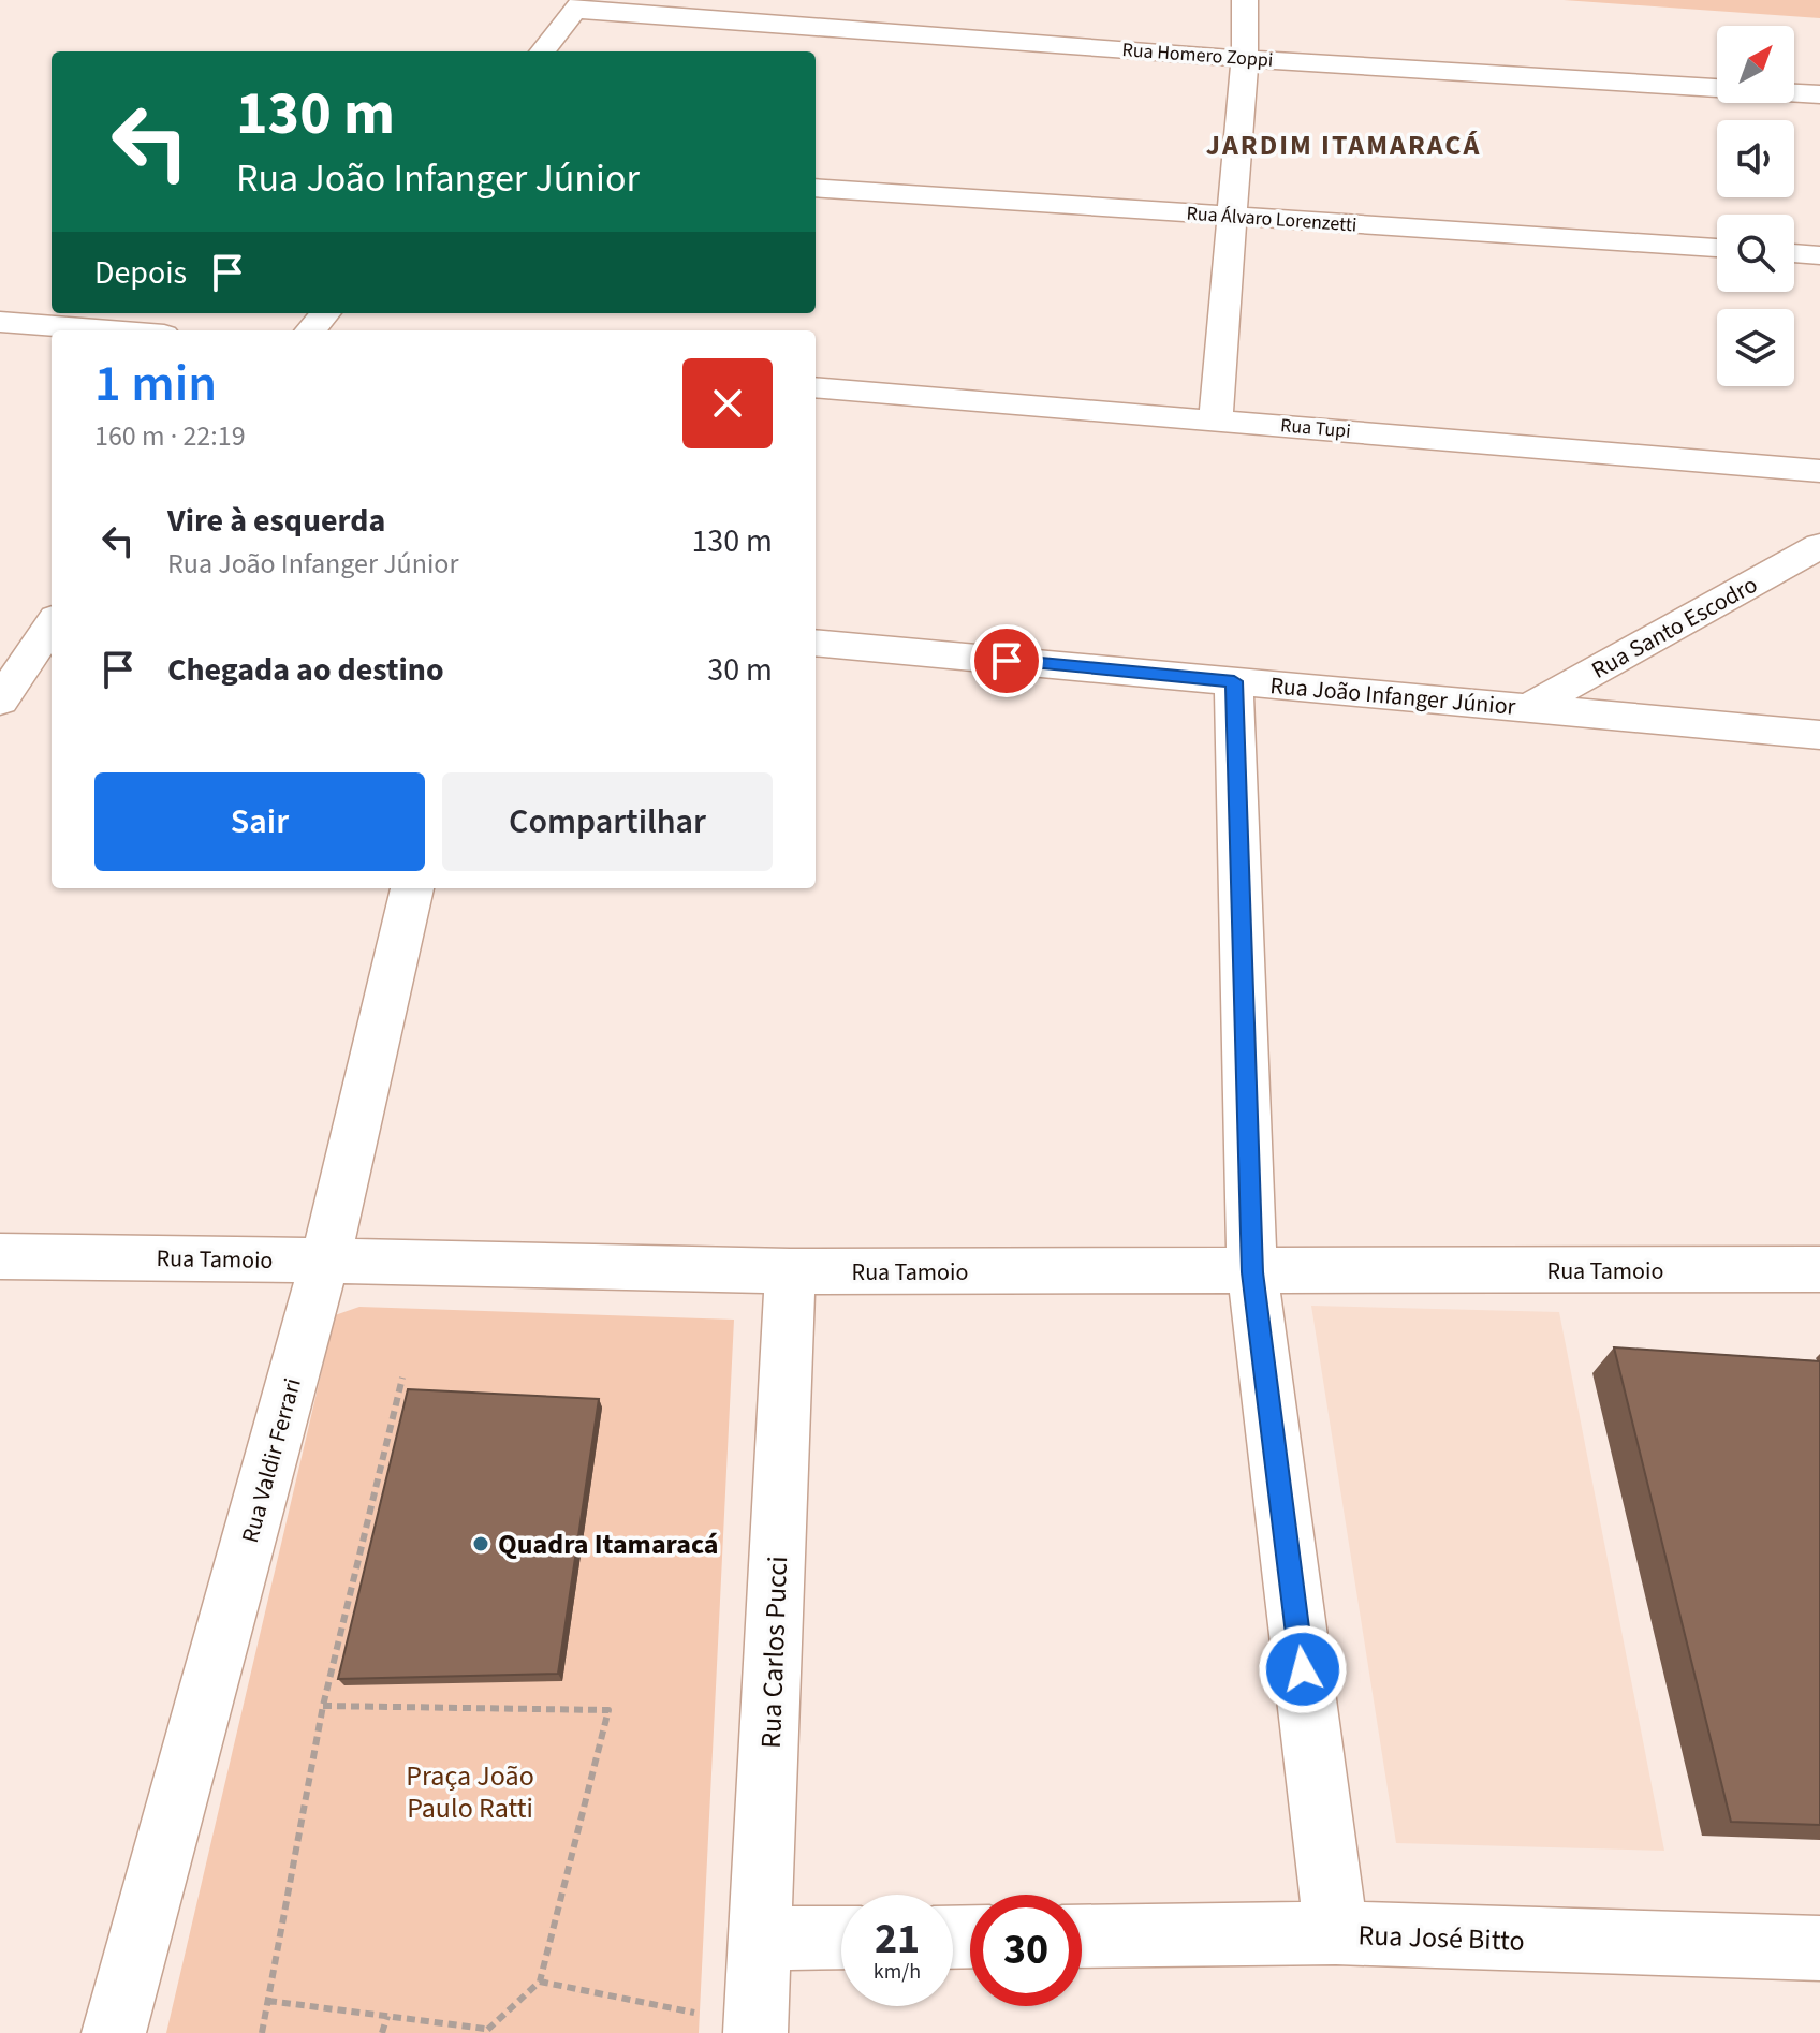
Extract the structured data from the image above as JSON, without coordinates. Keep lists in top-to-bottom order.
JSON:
{
  "streets": {
    "street": [
      "Rua Homero Zoppi",
      "Rua Álvaro Lorenzetti",
      "Rua Tupi",
      "Rua Santo Escodro",
      "Rua João Infanger Júnior",
      "Rua Tamoio",
      "Rua Valdir Ferrari",
      "Rua Carlos Pucci",
      "Rua José Bitto"
    ]
  },
  "crossings": [
    ["Rua Santo Escodro", "Rua João Infanger Júnior"],
    ["Rua Tamoio", "Rua Valdir Ferrari"],
    ["Rua Tamoio", "Rua Carlos Pucci"]
  ],
  "districts": ["JARDIM ITAMARACÁ"],
  "parks": ["Praça João Paulo Ratti"],
  "places": ["Quadra Itamaracá"],
  "north": "top right",
  "page": {
    "turn": ["130 m", "Rua João Infanger Júnior"],
    "then": "Depois",
    "heading": ["1 min", "160 m · 22:19"],
    "list": [
      {
        "name": "Vire à esquerda",
        "note": "Rua João Infanger Júnior",
        "value": "130 m"
      },
      {
        "name": "Chegada ao destino",
        "value": "30 m"
      }
    ],
    "buttons": ["Sair", "Compartilhar"],
    "speed": "21 km/h",
    "limit": "30"
  }
}
